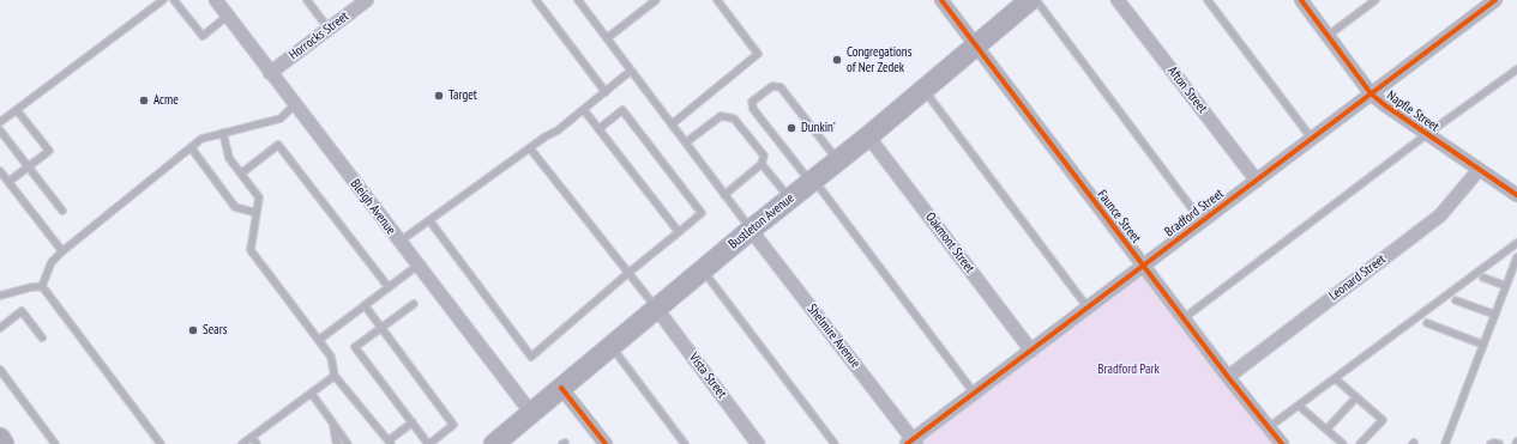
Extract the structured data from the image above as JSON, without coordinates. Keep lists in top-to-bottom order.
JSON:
{
  "streets": {
    "main road": ["Bustleton Avenue"],
    "street": [
      "Horrocks Street",
      "Afton Street",
      "Napfle Street",
      "Bleigh Avenue",
      "Bradford Street",
      "Faunce Street",
      "Oakmont Street",
      "Leonard Street",
      "Shelmire Avenue",
      "Vista Street"
    ]
  },
  "crossings": [
    ["Horrocks Street", "Bleigh Avenue"],
    ["Afton Street", "Bradford Street"],
    ["Napfle Street", "Bradford Street"],
    ["Napfle Street", "Leonard Street"],
    ["Bleigh Avenue", "Bustleton Avenue"],
    ["Bradford Street", "Faunce Street"],
    ["Bradford Street", "Oakmont Street"],
    ["Bradford Street", "Shelmire Avenue"],
    ["Faunce Street", "Bustleton Avenue"],
    ["Faunce Street", "Leonard Street"],
    ["Bustleton Avenue", "Oakmont Street"],
    ["Bustleton Avenue", "Shelmire Avenue"],
    ["Bustleton Avenue", "Vista Street"]
  ],
  "parks": ["Bradford Park"],
  "places": [
    "Congregations of Ner Zedek",
    "Target",
    "Acme",
    "Dunkin'",
    "Sears"
  ]
}
